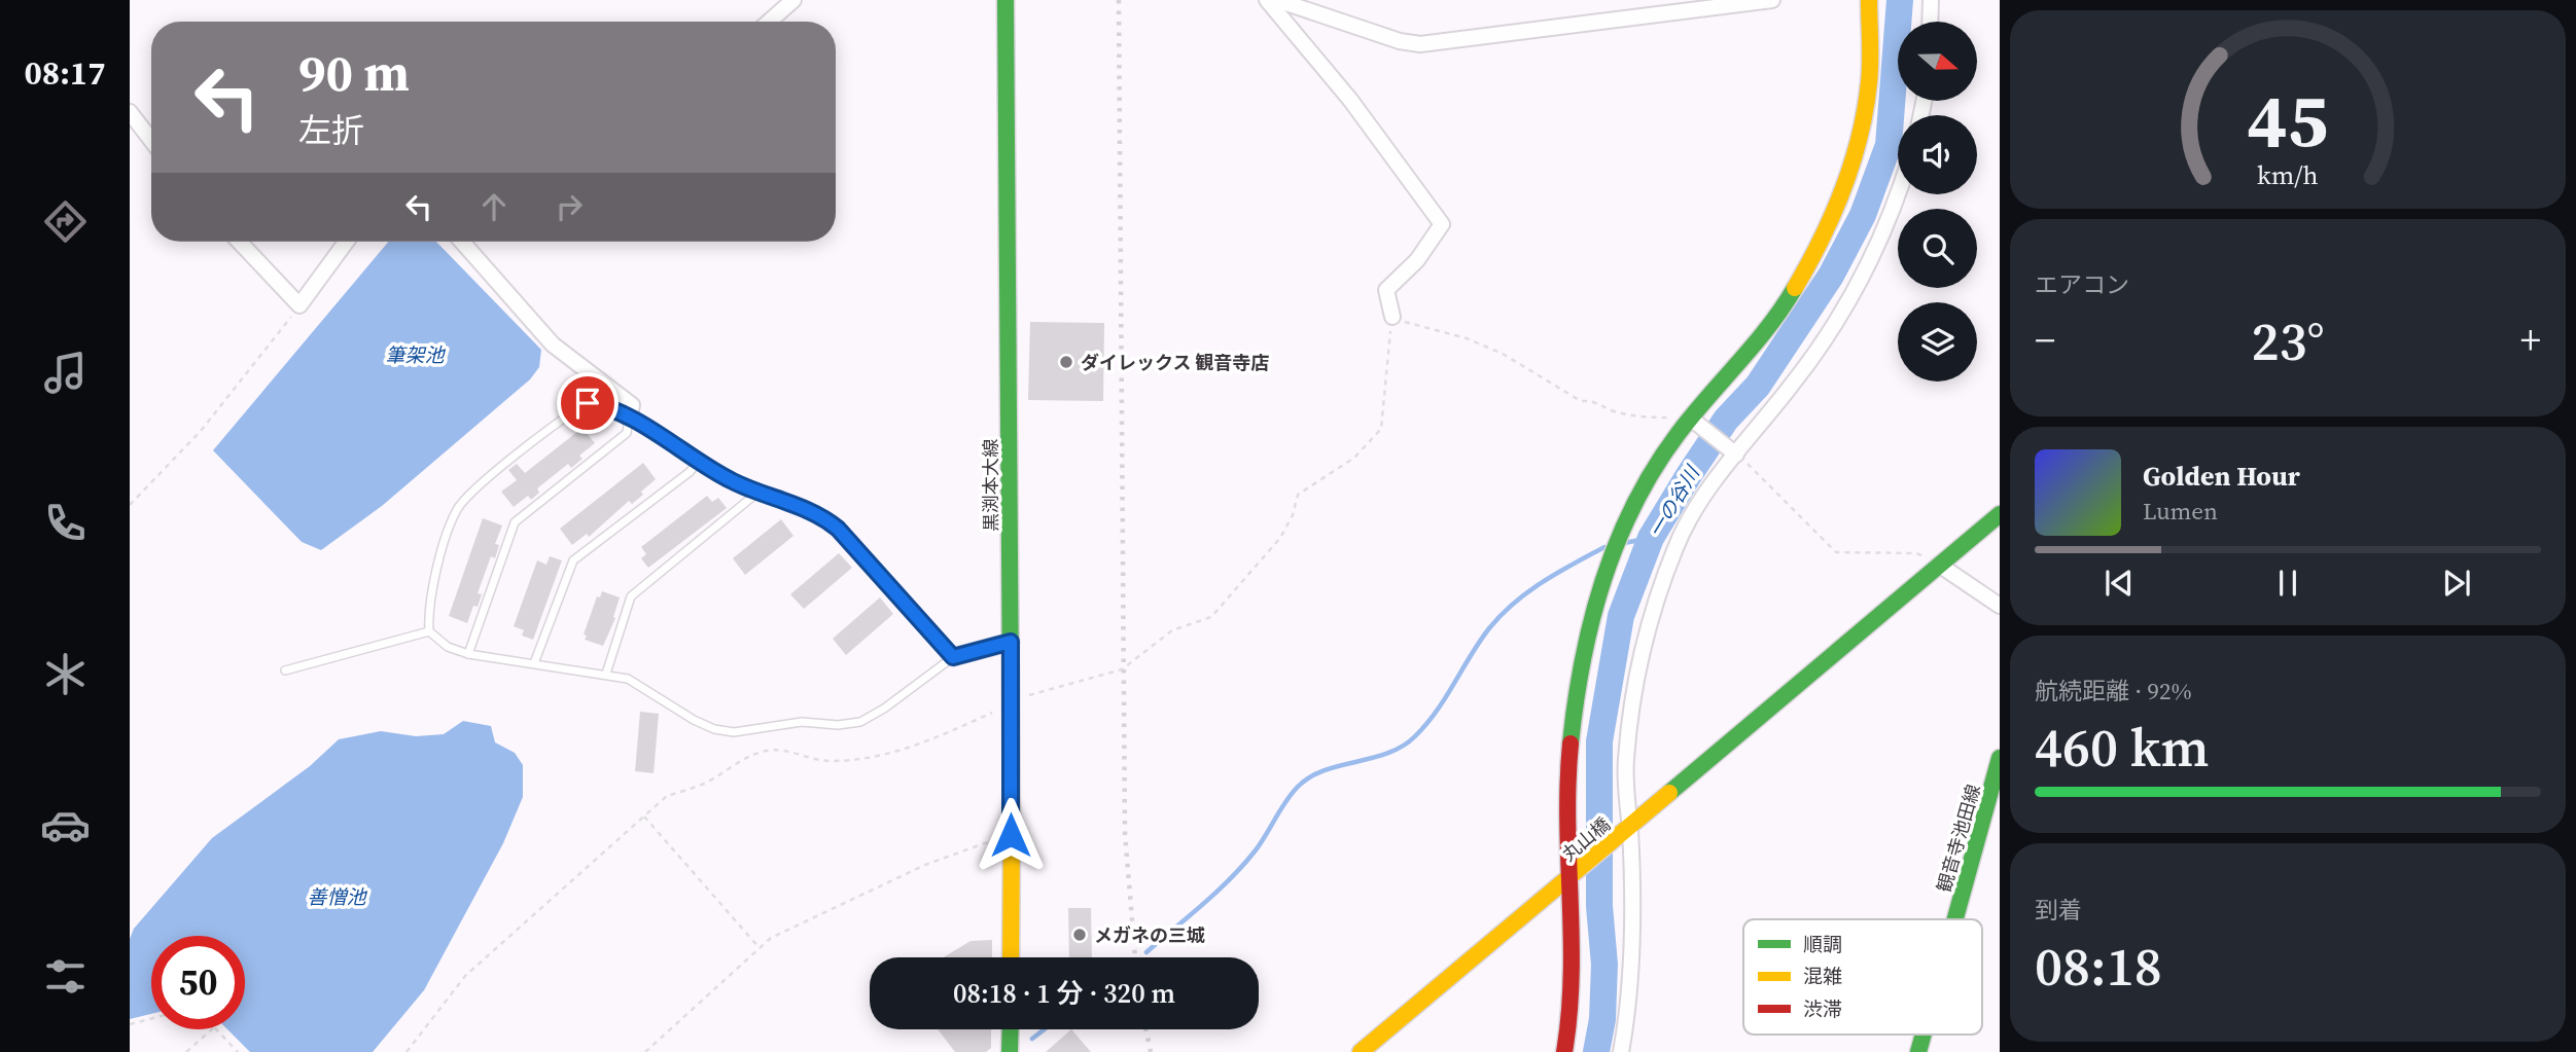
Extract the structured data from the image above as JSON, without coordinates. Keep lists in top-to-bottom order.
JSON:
{
  "streets": {
    "street": ["黒渕本大線", "観音寺池田線", "丸山橋"]
  },
  "water": ["筆架池", "一の谷川", "善憎池"],
  "places": ["ダイレックス 観音寺店", "メガネの三城"],
  "legend": ["順調", "混雑", "渋滞"],
  "north": "right",
  "page": {
    "tabs": "08:17",
    "turn": ["90 m", "左折"],
    "tile": [
      "エアコン",
      ["航続距離 · 92%", "460 km"],
      ["到着", "08:18"]
    ],
    "heat": ["−", "23°", "+"],
    "song": ["Golden Hour", "Lumen"],
    "limit": "50",
    "trip": "08:18 · 1 分 · 320 m",
    "gauge": ["45", "km/h"]
  }
}
